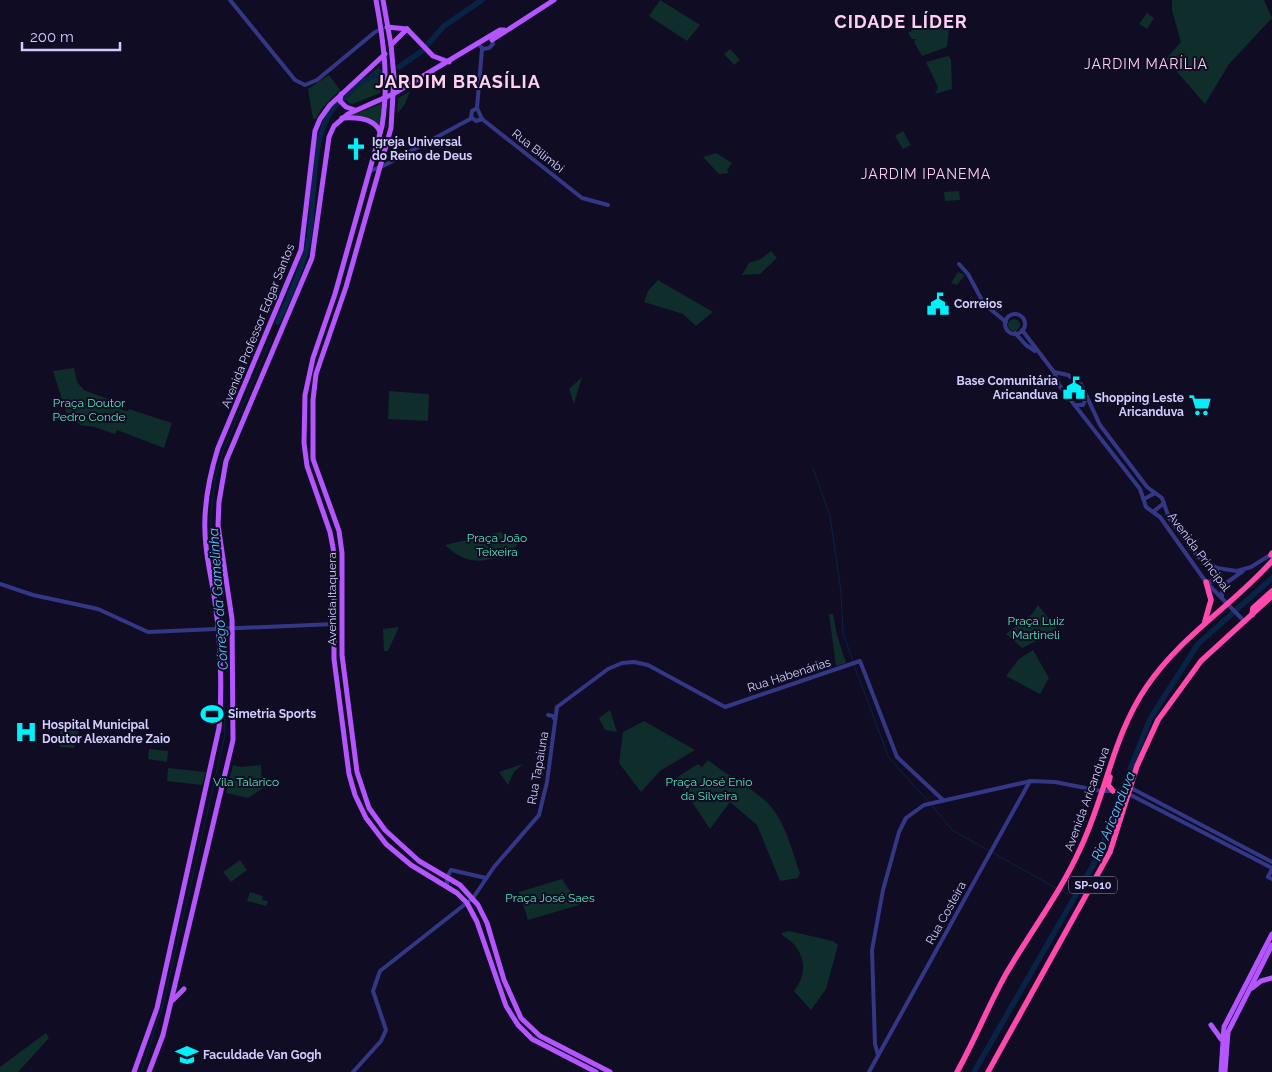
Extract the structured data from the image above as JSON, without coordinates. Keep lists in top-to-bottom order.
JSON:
{
  "streets": {
    "highway": ["Avenida Aricanduva", "SP-010"],
    "main road": ["Avenida Professor Edgar Santos", "Avenida Itaquera"],
    "street": [
      "Rua Bilimbi",
      "Avenida Principal",
      "Rua Habenárias",
      "Rua Tapaiuna",
      "Rua Costeira"
    ]
  },
  "crossings": [
    ["Avenida Professor Edgar Santos", "Avenida Itaquera"],
    ["Avenida Principal", "Avenida Aricanduva"],
    ["Avenida Principal", "SP-010"],
    ["Avenida Itaquera", "Rua Tapaiuna"],
    ["Rua Habenárias", "Rua Tapaiuna"]
  ],
  "districts": [
    "CIDADE LÍDER",
    "JARDIM MARÍLIA",
    "JARDIM BRASÍLIA",
    "JARDIM IPANEMA"
  ],
  "water": ["Córrego da Gamelinha", "Rio Aricanduva"],
  "parks": [
    "Praça Doutor Pedro Conde",
    "Praça João Teixeira",
    "Praça Luiz Martineli",
    "Vila Talarico",
    "Praça José Enio da Silveira",
    "Praça José Saes"
  ],
  "places": {
    "church": ["Igreja Universal do Reino de Deus"],
    "public building": ["Correios", "Base Comunitária Aricanduva"],
    "supermarket": ["Shopping Leste Aricanduva"],
    "sports": ["Simetria Sports"],
    "hospital": ["Hospital Municipal Doutor Alexandre Zaio"],
    "school or university": ["Faculdade Van Gogh"]
  },
  "scale_bar": "200 m"
}
